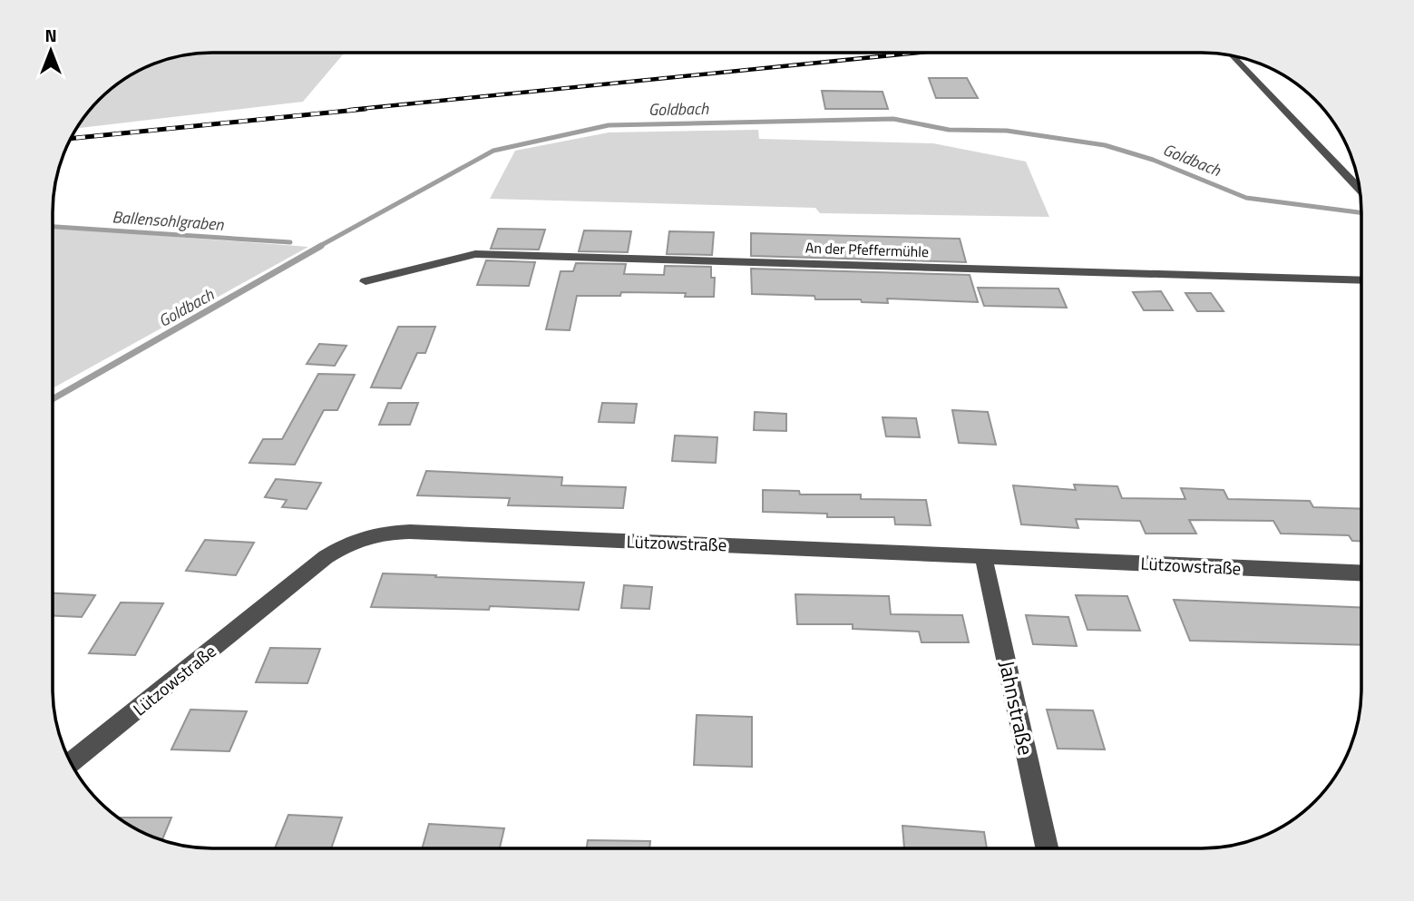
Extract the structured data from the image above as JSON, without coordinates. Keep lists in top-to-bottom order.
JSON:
{
  "streets": {
    "street": ["An der Pfeffermühle", "Lützowstraße", "Jahnstraße"]
  },
  "crossings": [
    ["Lützowstraße", "Jahnstraße"]
  ],
  "water": ["Goldbach", "Ballensohlgraben"],
  "north": "top"
}
